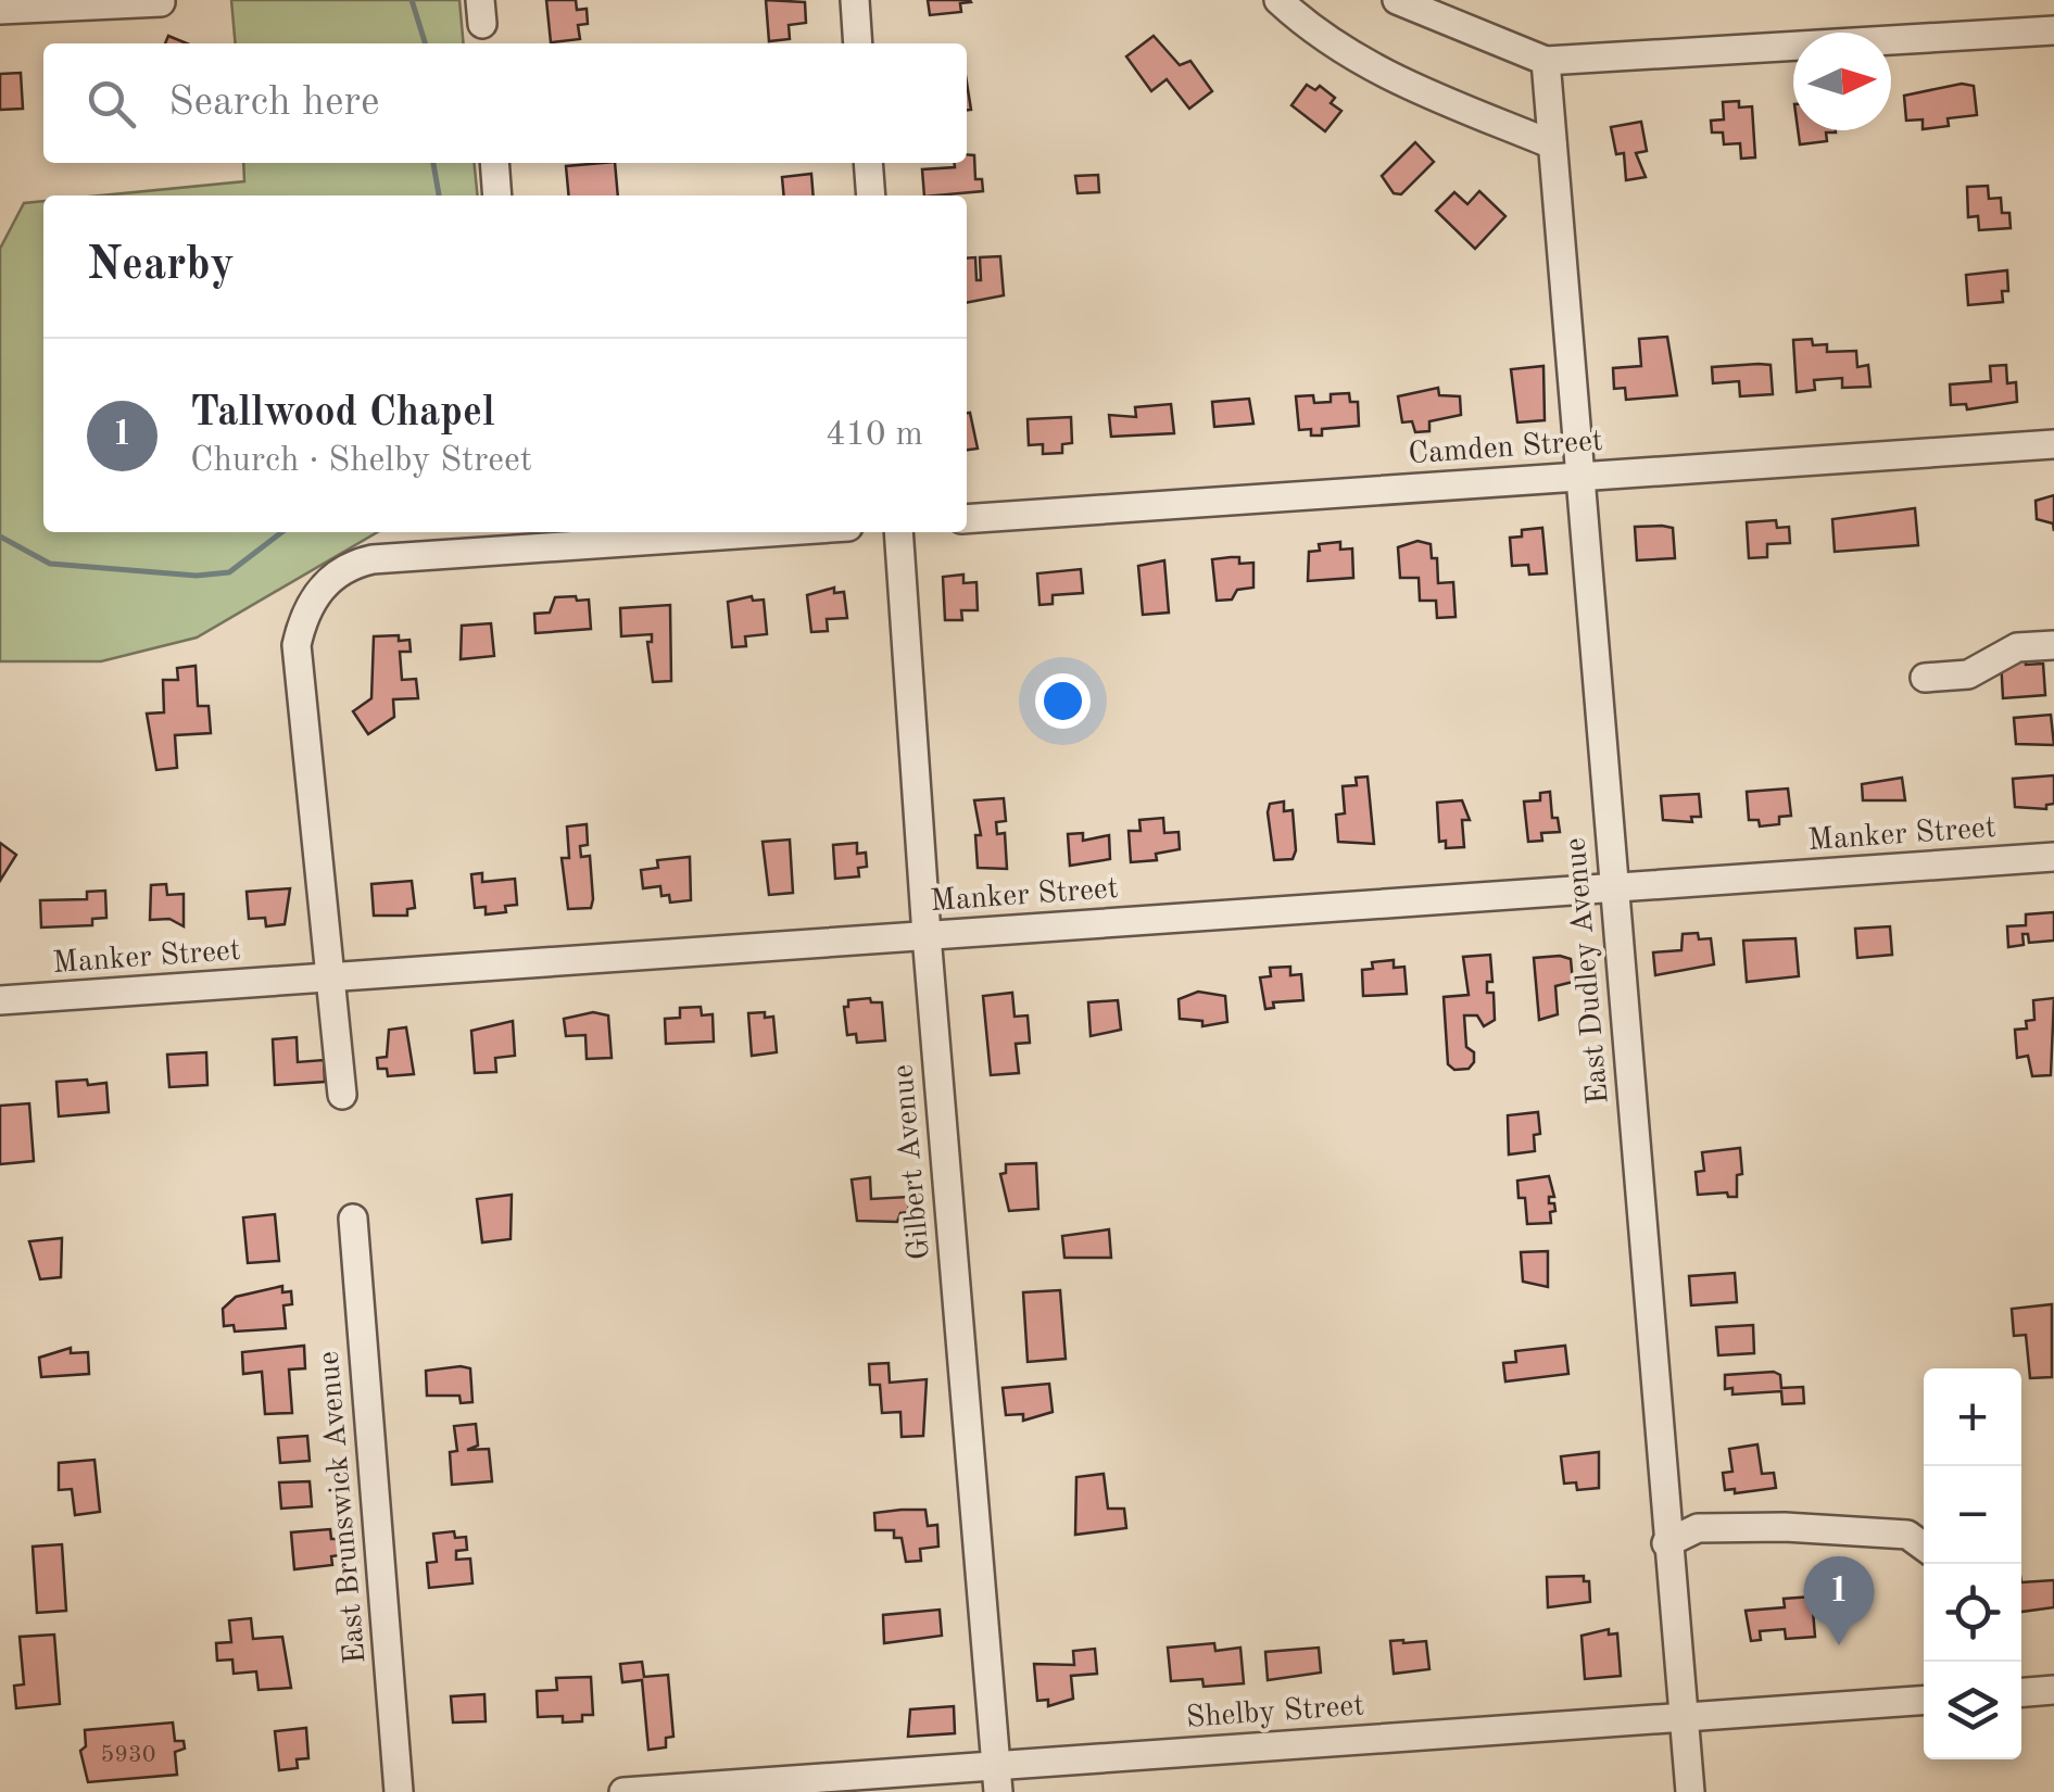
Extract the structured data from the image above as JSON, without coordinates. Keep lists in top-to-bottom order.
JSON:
{
  "streets": {
    "street": [
      "Camden Street",
      "Manker Street",
      "East Dudley Avenue",
      "Gilbert Avenue",
      "East Brunswick Avenue",
      "Shelby Street"
    ]
  },
  "crossings": [
    ["Camden Street", "East Dudley Avenue"],
    ["Manker Street", "East Dudley Avenue"],
    ["Manker Street", "Gilbert Avenue"],
    ["East Dudley Avenue", "Shelby Street"],
    ["Gilbert Avenue", "Shelby Street"]
  ],
  "house_numbers": ["5930"],
  "north": "right",
  "page": {
    "search": "Search here",
    "heading": "Nearby",
    "list": [
      {
        "mark": "1",
        "name": "Tallwood Chapel",
        "note": "Church · Shelby Street",
        "value": "410 m"
      }
    ],
    "map_buttons": ["+", "−"],
    "pins": "1"
  }
}
